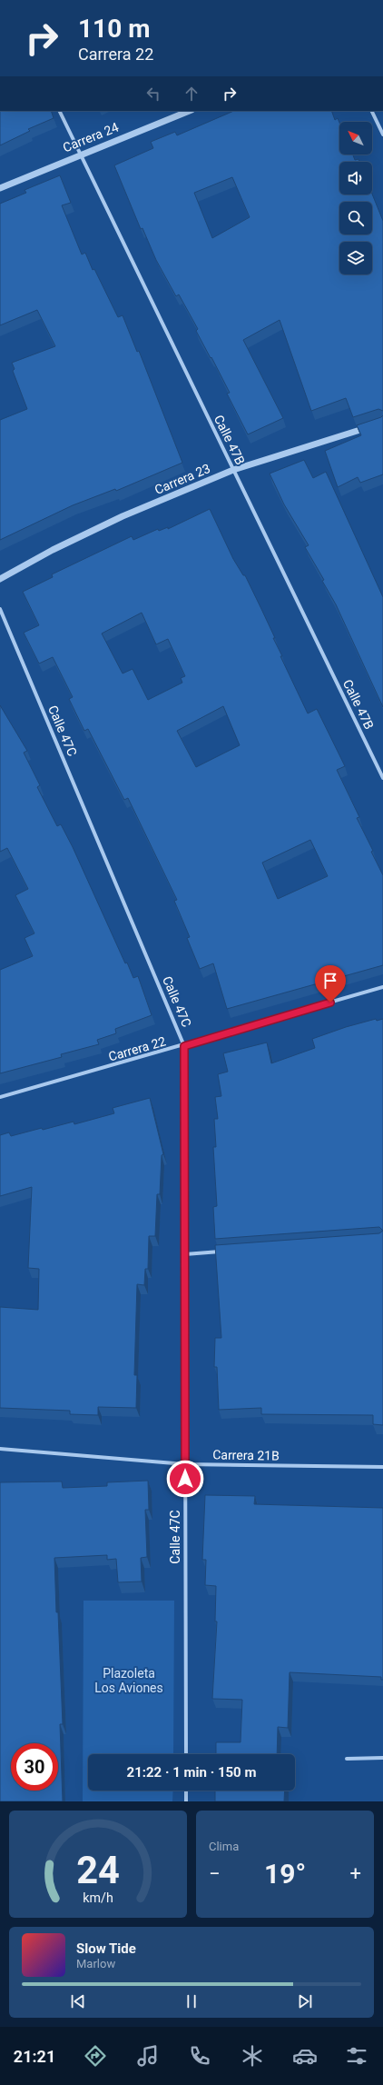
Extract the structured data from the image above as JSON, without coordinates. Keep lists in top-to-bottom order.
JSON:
{
  "streets": {
    "street": [
      "Carrera 24",
      "Calle 47B",
      "Carrera 23",
      "Calle 47C",
      "Carrera 22",
      "Carrera 21B"
    ]
  },
  "crossings": [
    ["Carrera 24", "Calle 47B"],
    ["Calle 47B", "Carrera 23"],
    ["Calle 47C", "Carrera 22"],
    ["Calle 47C", "Carrera 21B"]
  ],
  "parks": ["Plazoleta Los Aviones"],
  "north": "top left",
  "page": {
    "turn": ["110 m", "Carrera 22"],
    "limit": "30",
    "trip": "21:22 · 1 min · 150 m",
    "tile": "Clima",
    "heat": ["−", "19°", "+"],
    "song": ["Slow Tide", "Marlow"],
    "tabs": "21:21",
    "gauge": ["24", "km/h"]
  }
}
